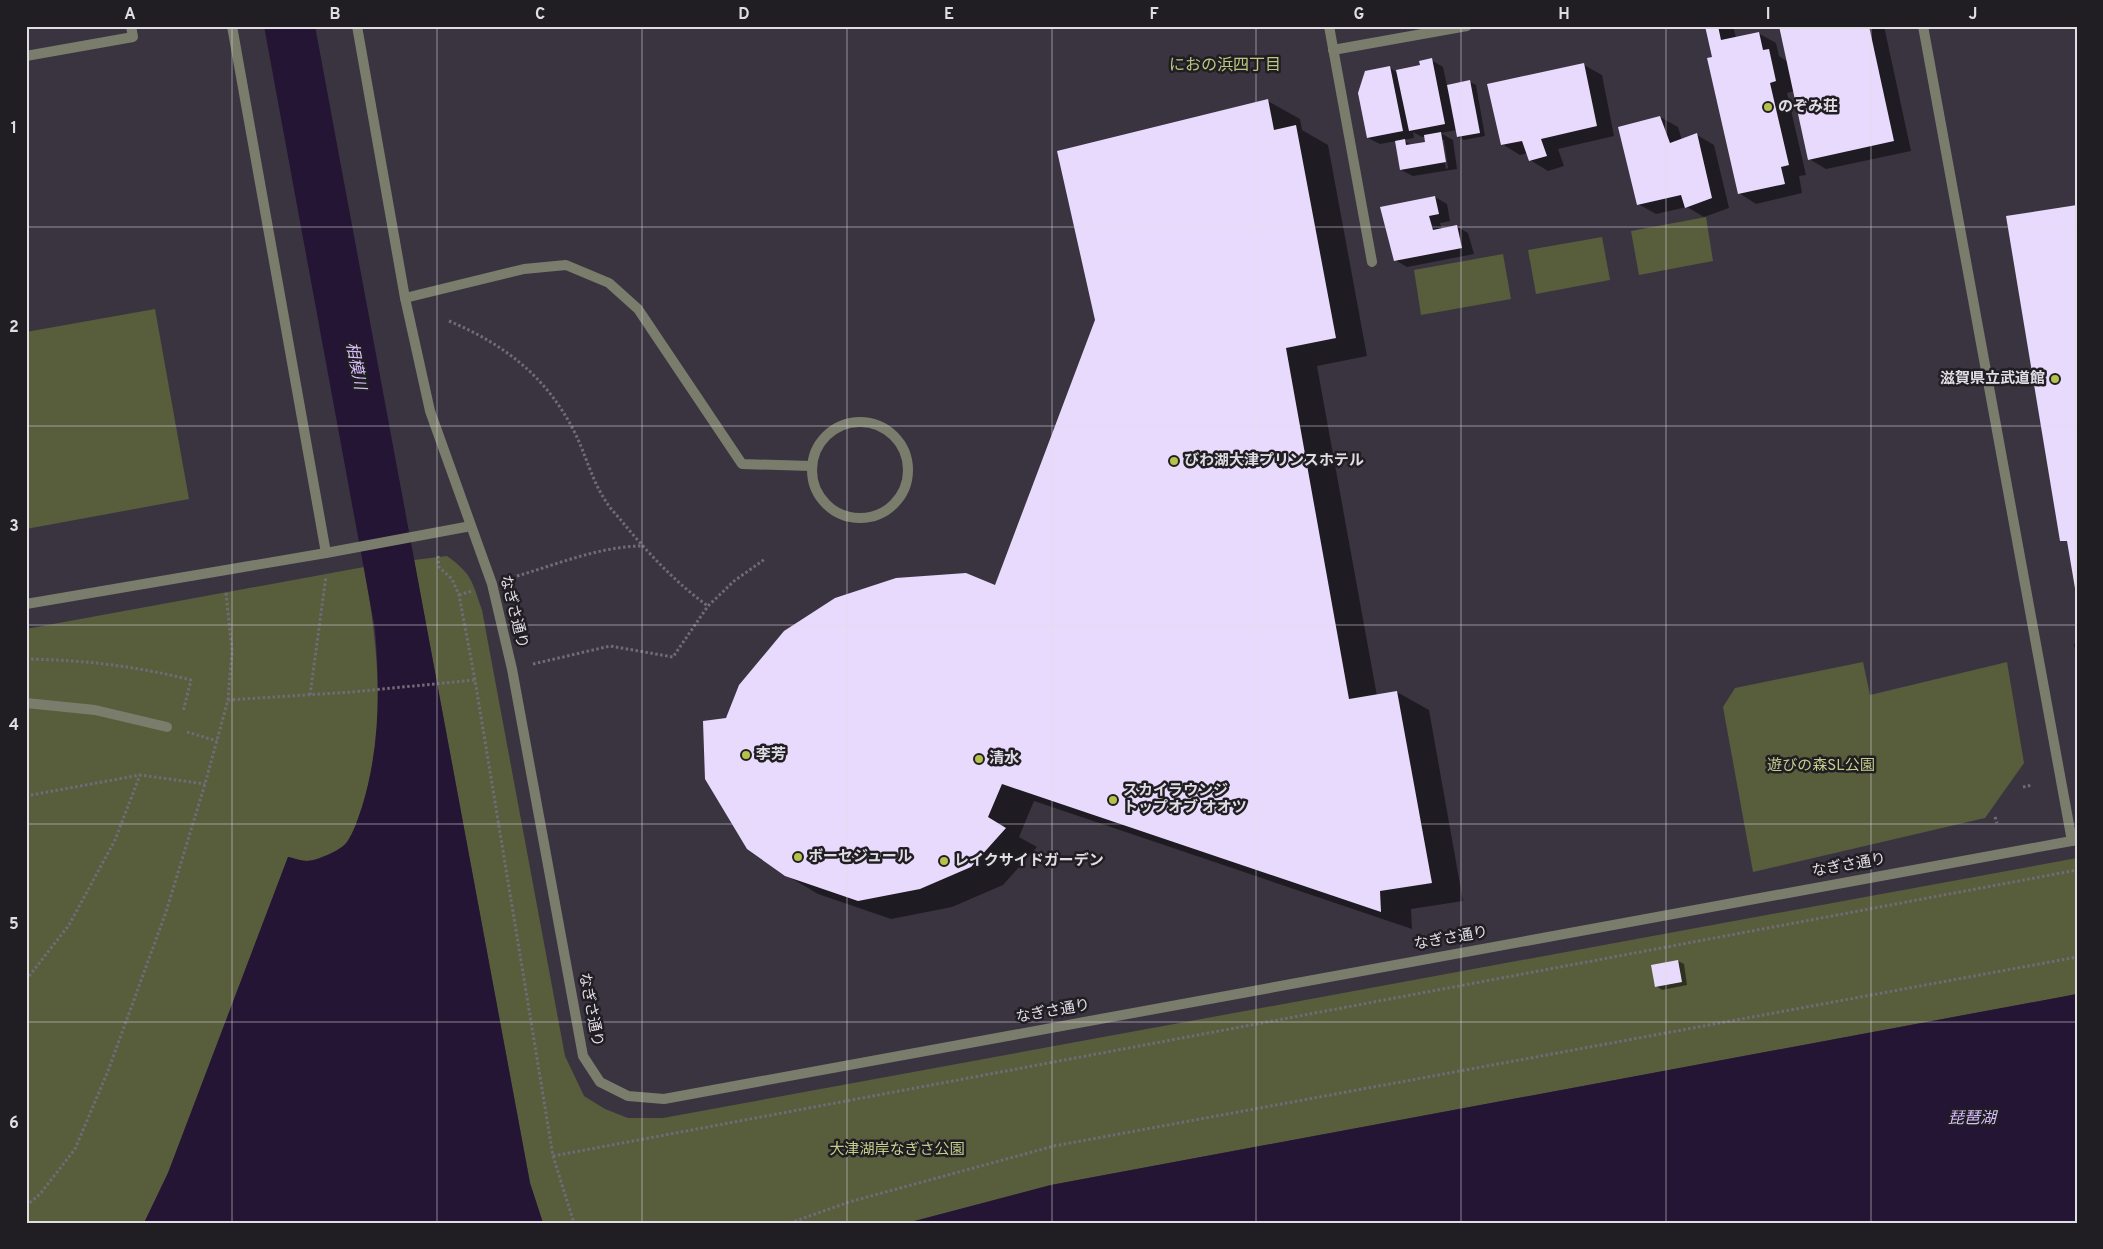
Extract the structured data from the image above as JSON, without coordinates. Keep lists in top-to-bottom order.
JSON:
{
  "streets": {
    "street": ["なぎさ通り"]
  },
  "districts": ["におの浜四丁目"],
  "water": ["相模川", "琵琶湖"],
  "parks": ["遊びの森SL公園", "大津湖岸なぎさ公園"],
  "places": [
    "のぞみ荘",
    "滋賀県立武道館",
    "びわ湖大津プリンスホテル",
    "李芳",
    "清水",
    "スカイラウンジ トップオブ オオツ",
    "ボーセジュール",
    "レイクサイドガーデン"
  ],
  "grid": {
    "columns": [
      "A",
      "B",
      "C",
      "D",
      "E",
      "F",
      "G",
      "H",
      "I",
      "J"
    ],
    "rows": [
      "1",
      "2",
      "3",
      "4",
      "5",
      "6"
    ]
  }
}
